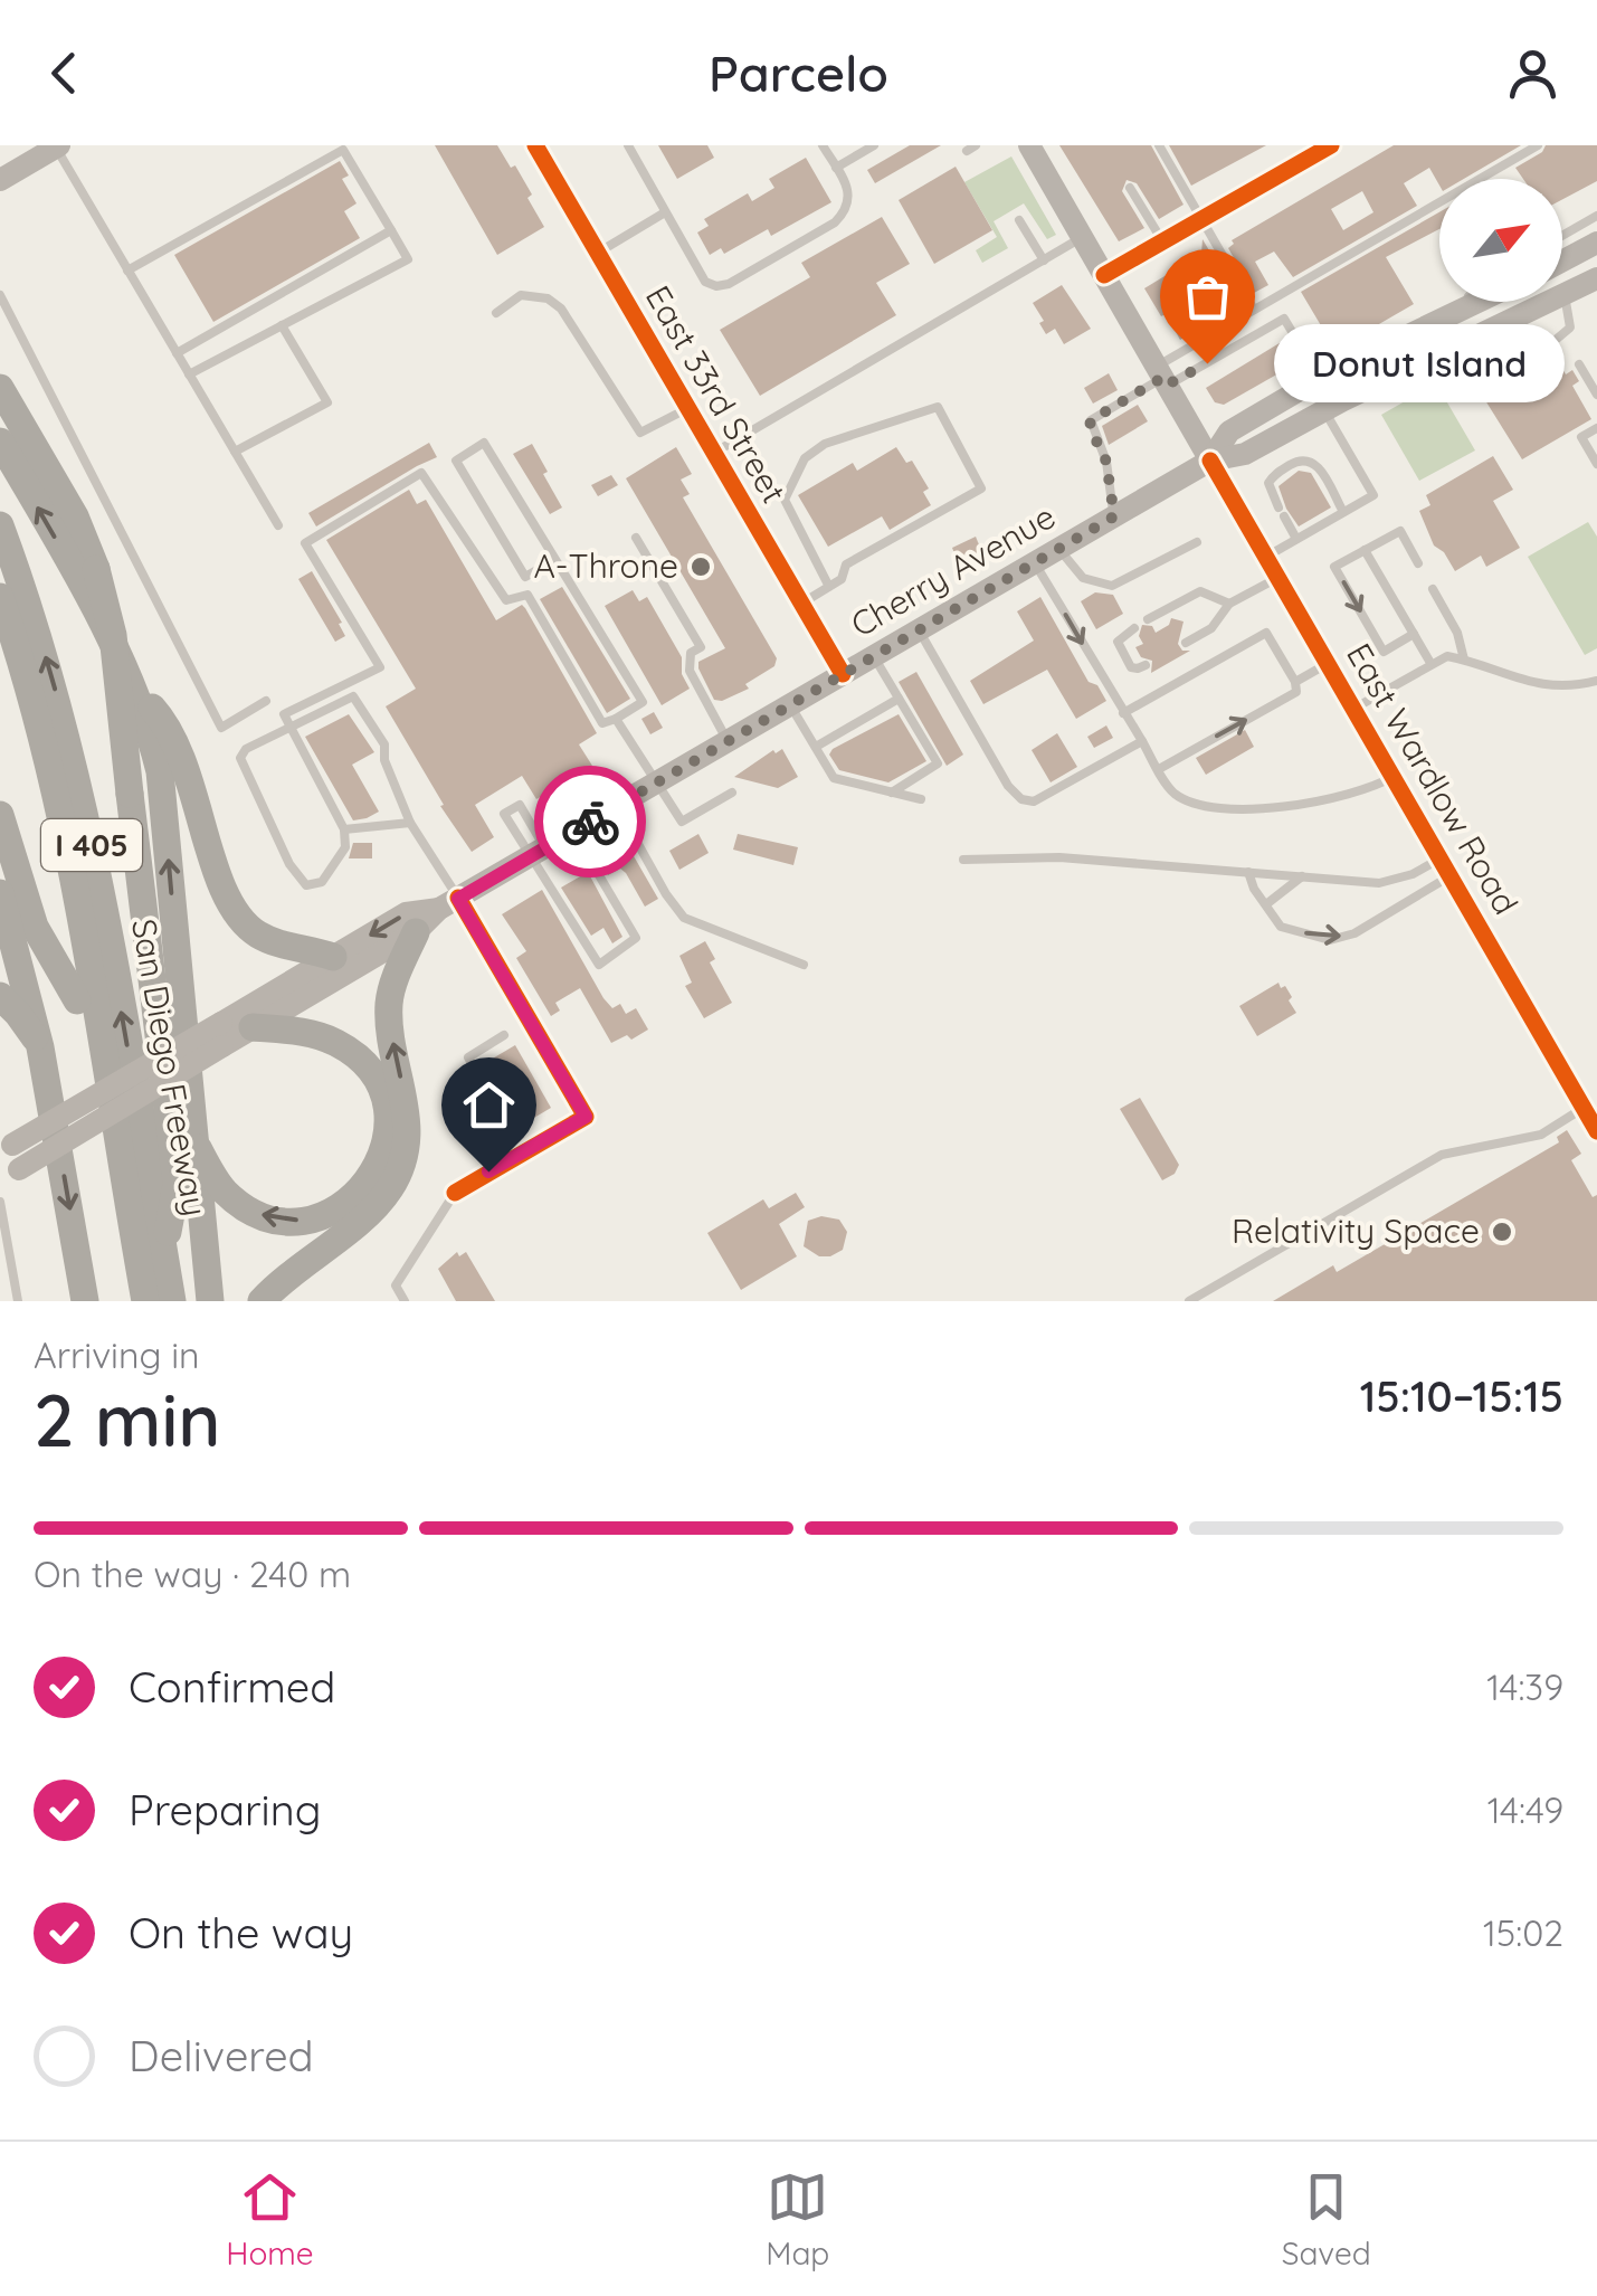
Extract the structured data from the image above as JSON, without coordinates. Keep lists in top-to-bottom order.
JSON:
{
  "streets": {
    "highway": ["I 405", "San Diego Freeway"],
    "main road": ["Cherry Avenue", "East Wardlow Road"],
    "street": ["East 33rd Street"]
  },
  "crossings": [
    ["East 33rd Street", "Cherry Avenue"],
    ["Cherry Avenue", "East Wardlow Road"]
  ],
  "places": ["Donut Island", "A-Throne", "Relativity Space"],
  "north": "top right",
  "page": {
    "header": "Parcelo",
    "bubble": "Donut Island",
    "heading": ["2 min", "Arriving in", "15:10–15:15"],
    "bar": "On the way · 240 m",
    "list": [
      ["Confirmed", "14:39"],
      ["Preparing", "14:49"],
      ["On the way", "15:02"],
      "Delivered"
    ],
    "tabs": ["Home", "Map", "Saved"]
  }
}
